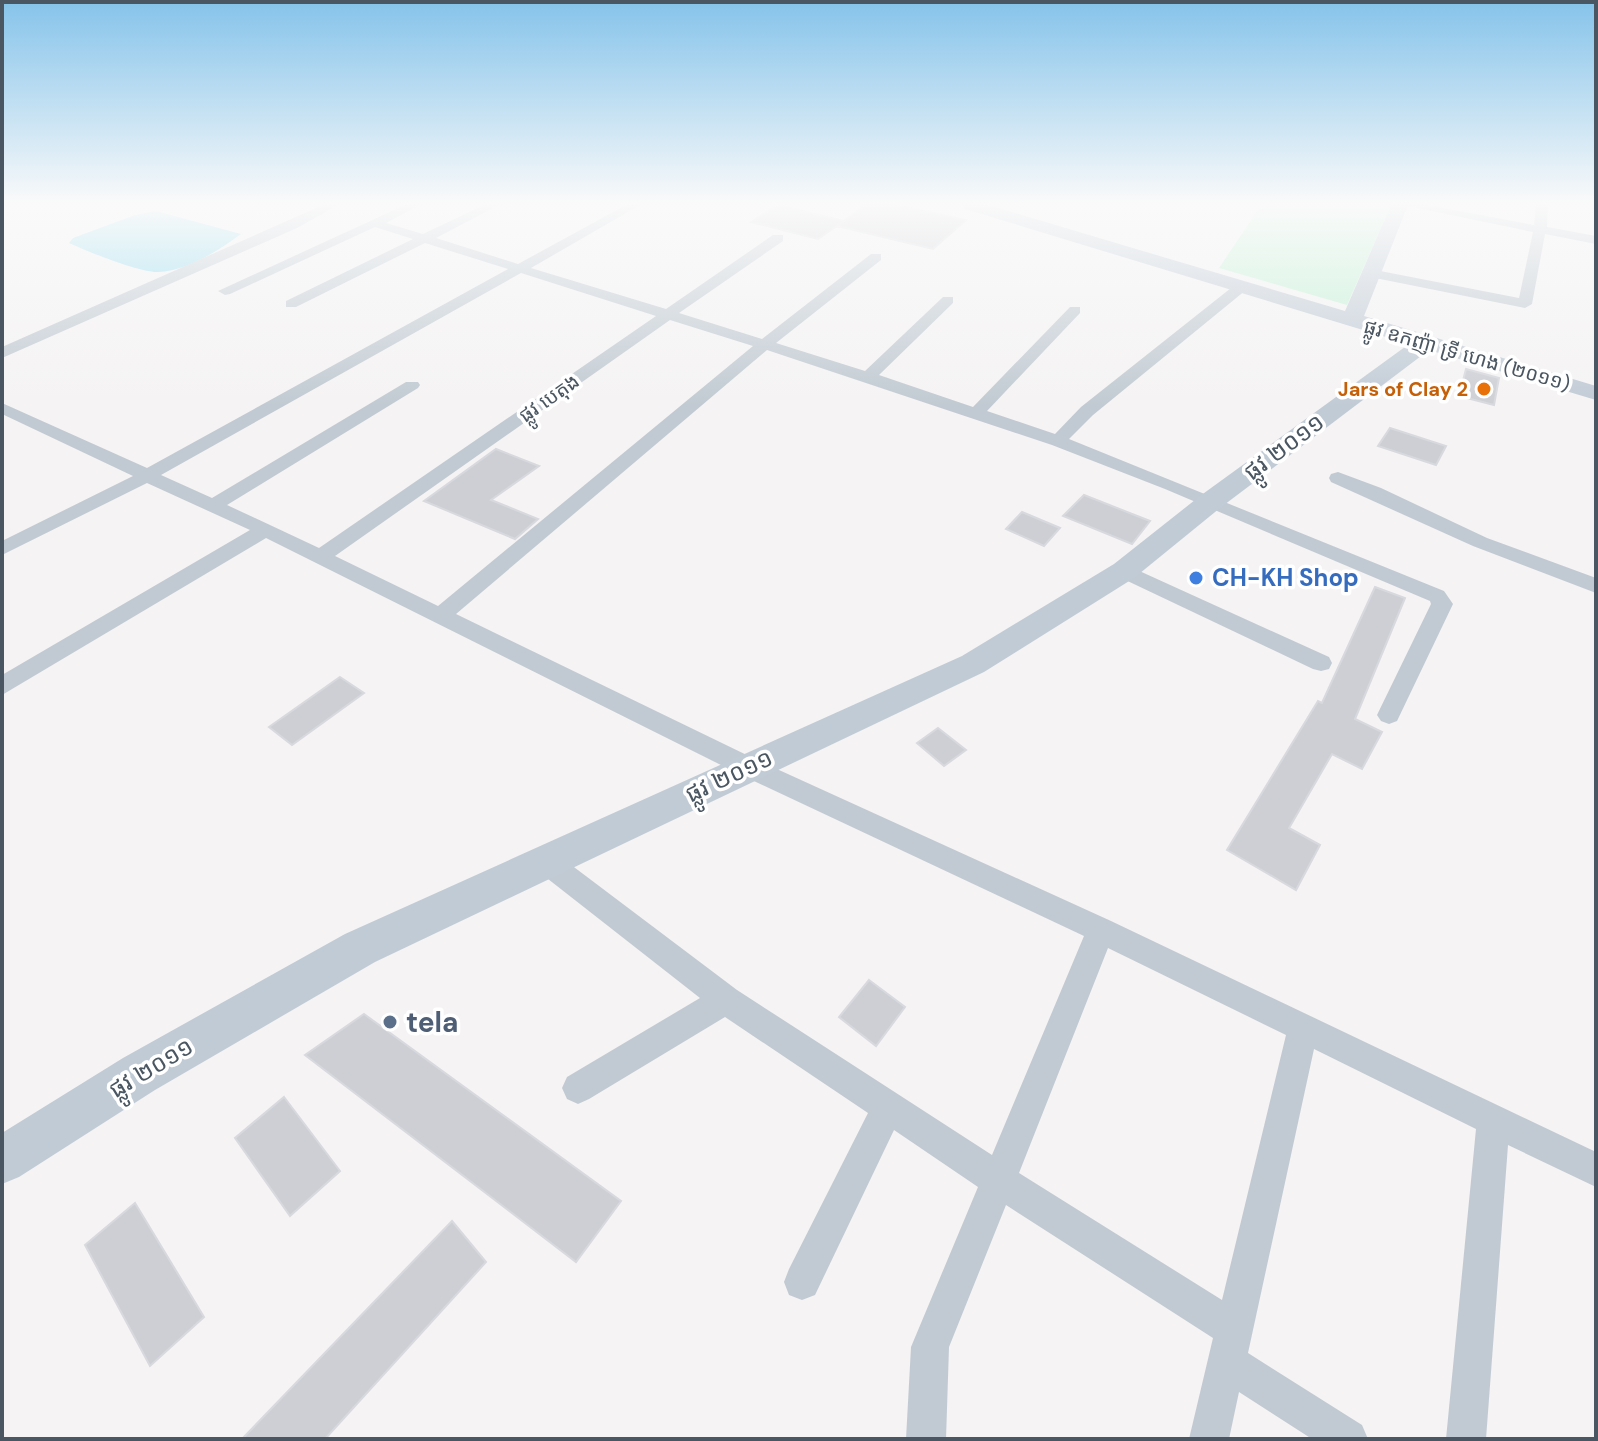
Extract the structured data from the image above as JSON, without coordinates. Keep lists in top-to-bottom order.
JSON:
{
  "streets": {
    "main road": ["ផ្លូវ ឧកញ៉ា ទ្រី ហេង (២០១១)", "ផ្លូវ ២០១១"],
    "street": ["ផ្លូវ បេតុង"]
  },
  "crossings": [
    ["ផ្លូវ ឧកញ៉ា ទ្រី ហេង (២០១១)", "ផ្លូវ ២០១១"]
  ],
  "places": ["Jars of Clay 2", "CH-KH Shop", "tela"]
}
